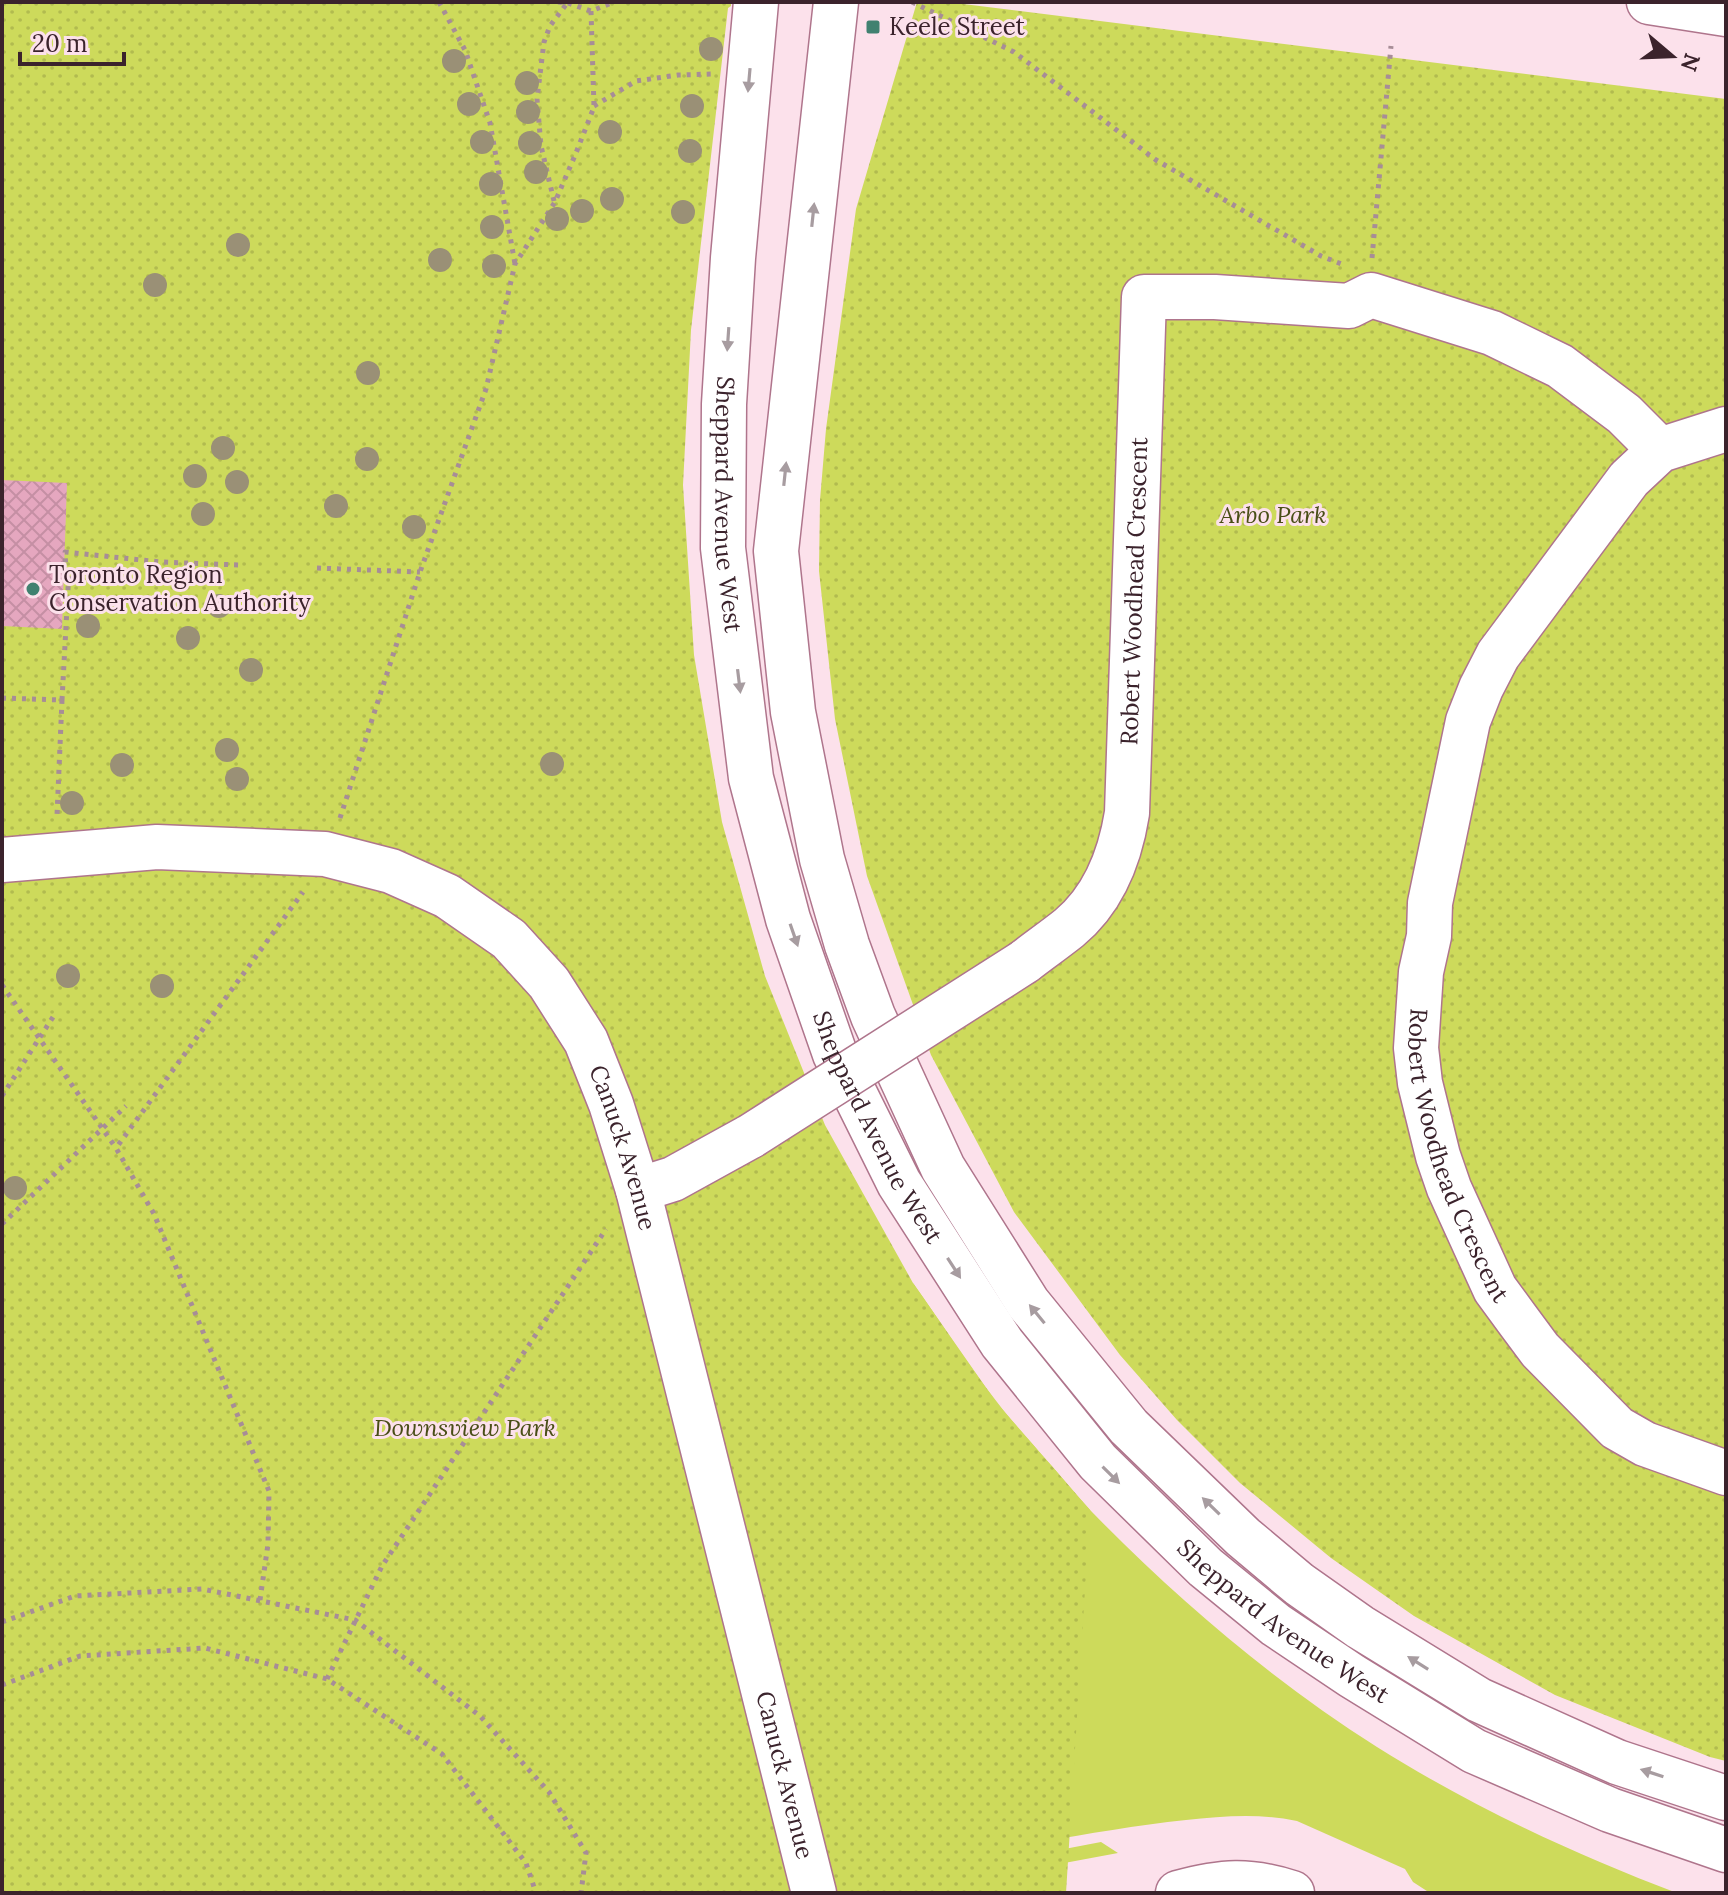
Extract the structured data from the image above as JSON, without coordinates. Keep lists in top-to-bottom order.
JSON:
{
  "streets": {
    "main road": ["Sheppard Avenue West", "Robert Woodhead Crescent", "Canuck Avenue"]
  },
  "crossings": [
    ["Robert Woodhead Crescent", "Canuck Avenue"]
  ],
  "parks": ["Arbo Park", "Downsview Park"],
  "places": {
    "transit": ["Keele Street"],
    "other": ["Toronto Region Conservation Authority"]
  },
  "scale_bar": "20 m",
  "north": "right"
}
